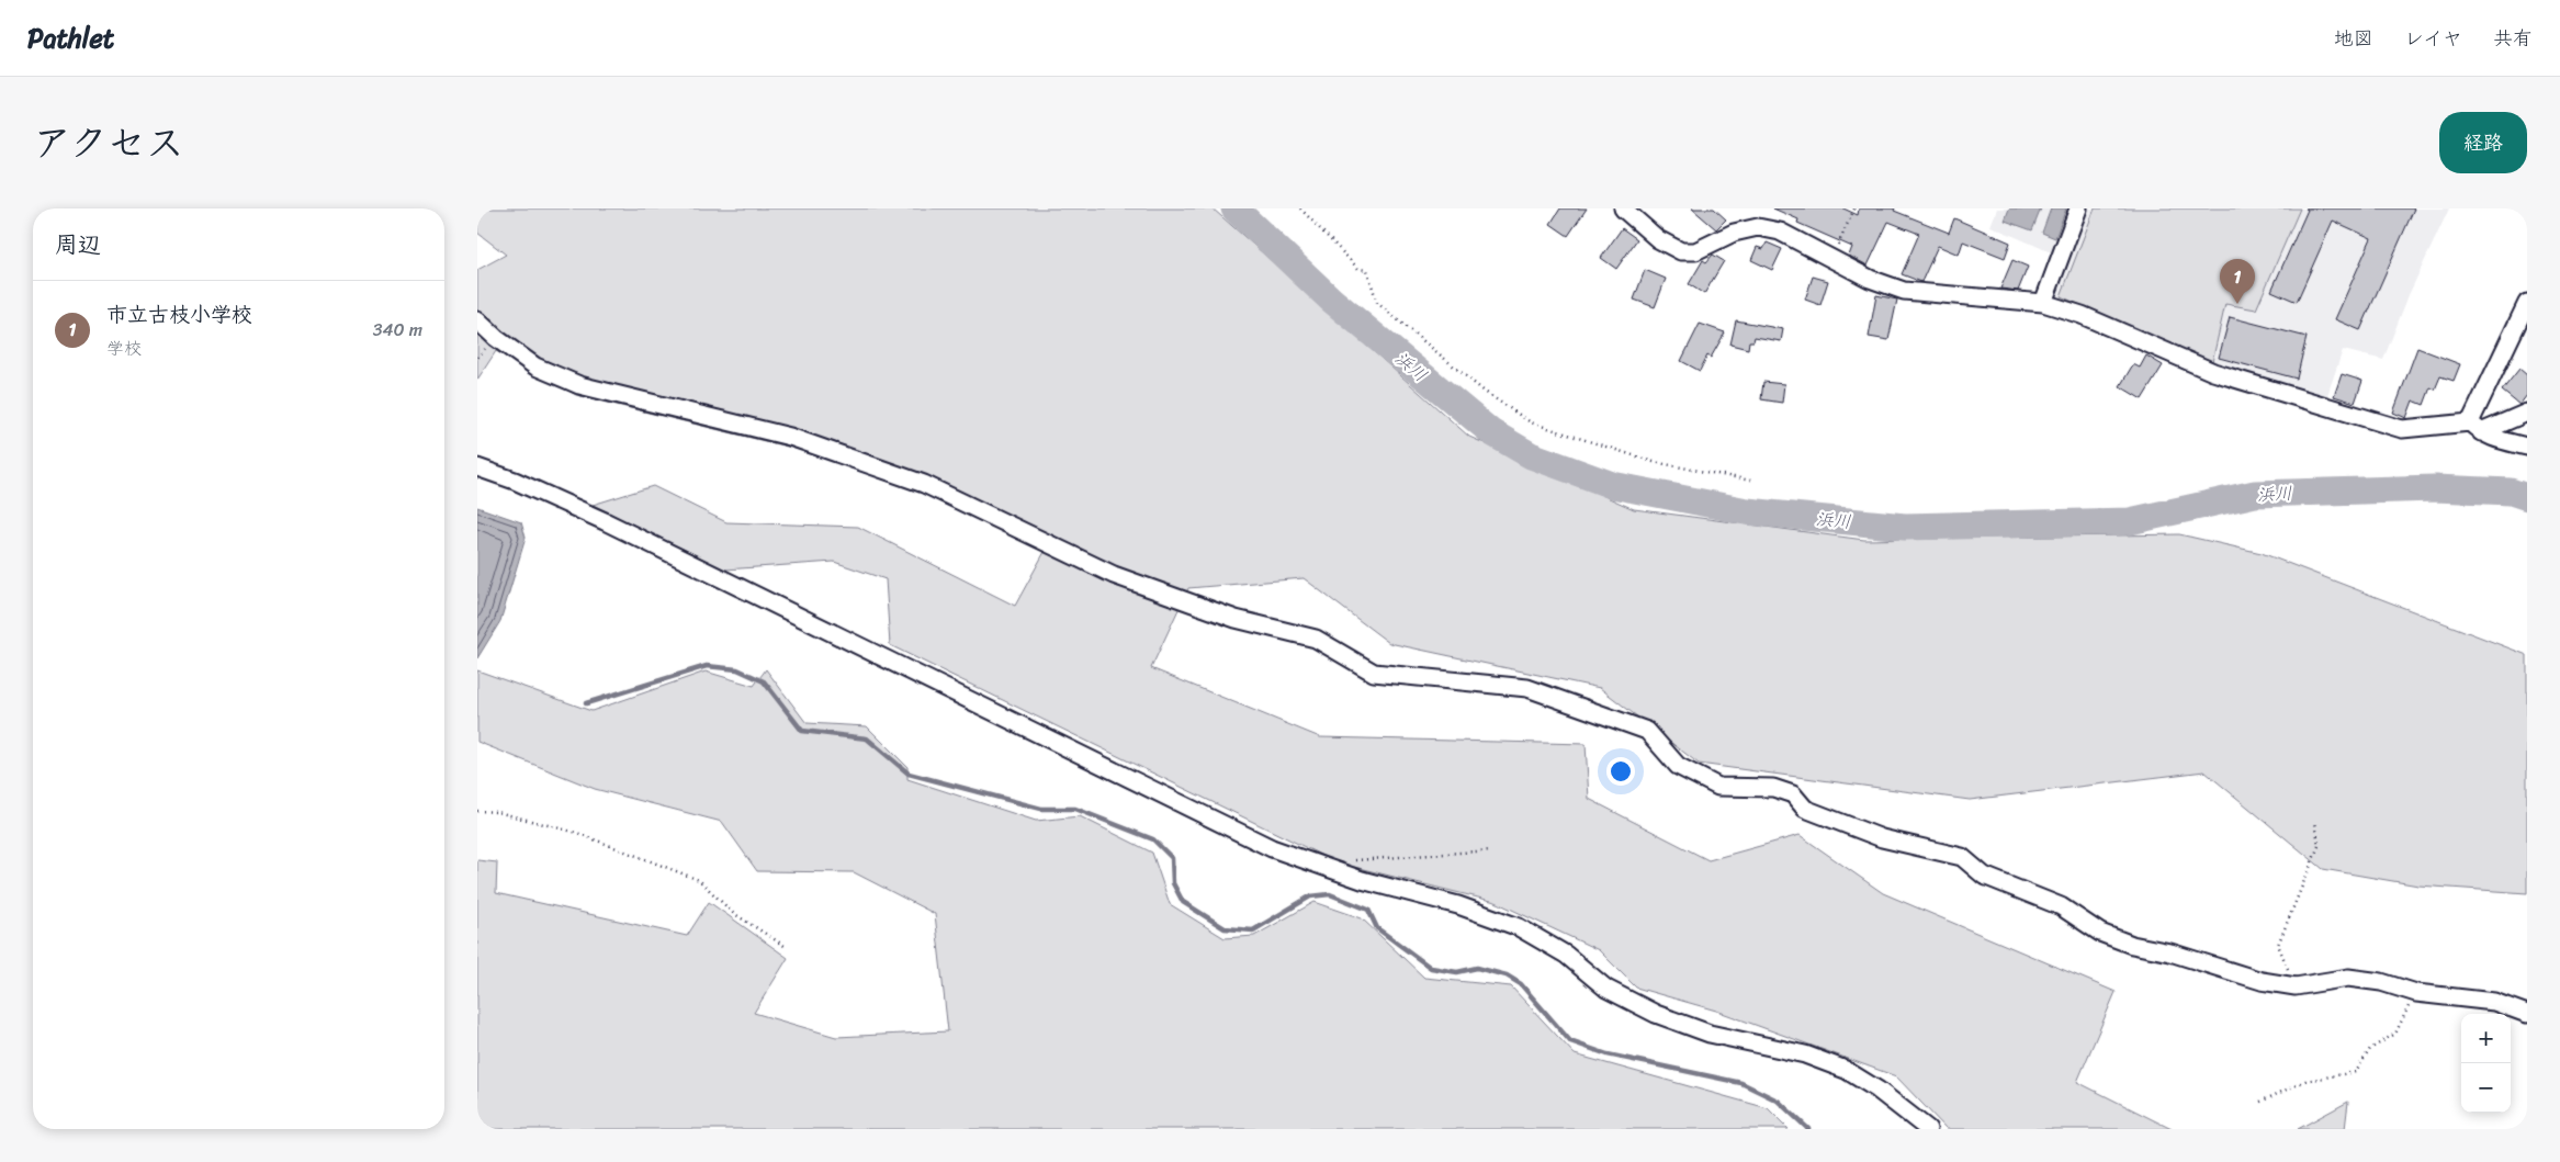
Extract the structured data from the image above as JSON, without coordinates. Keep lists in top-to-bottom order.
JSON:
{
  "water": ["浜川"],
  "page": {
    "header": "Pathlet",
    "nav": ["地図", "レイヤ", "共有"],
    "title": "アクセス",
    "buttons": "経路",
    "heading": "周辺",
    "pins": "1",
    "list": [
      {
        "mark": "1",
        "name": "市立古枝小学校",
        "note": "学校",
        "value": "340 m"
      }
    ],
    "map_buttons": ["+", "−"]
  }
}
